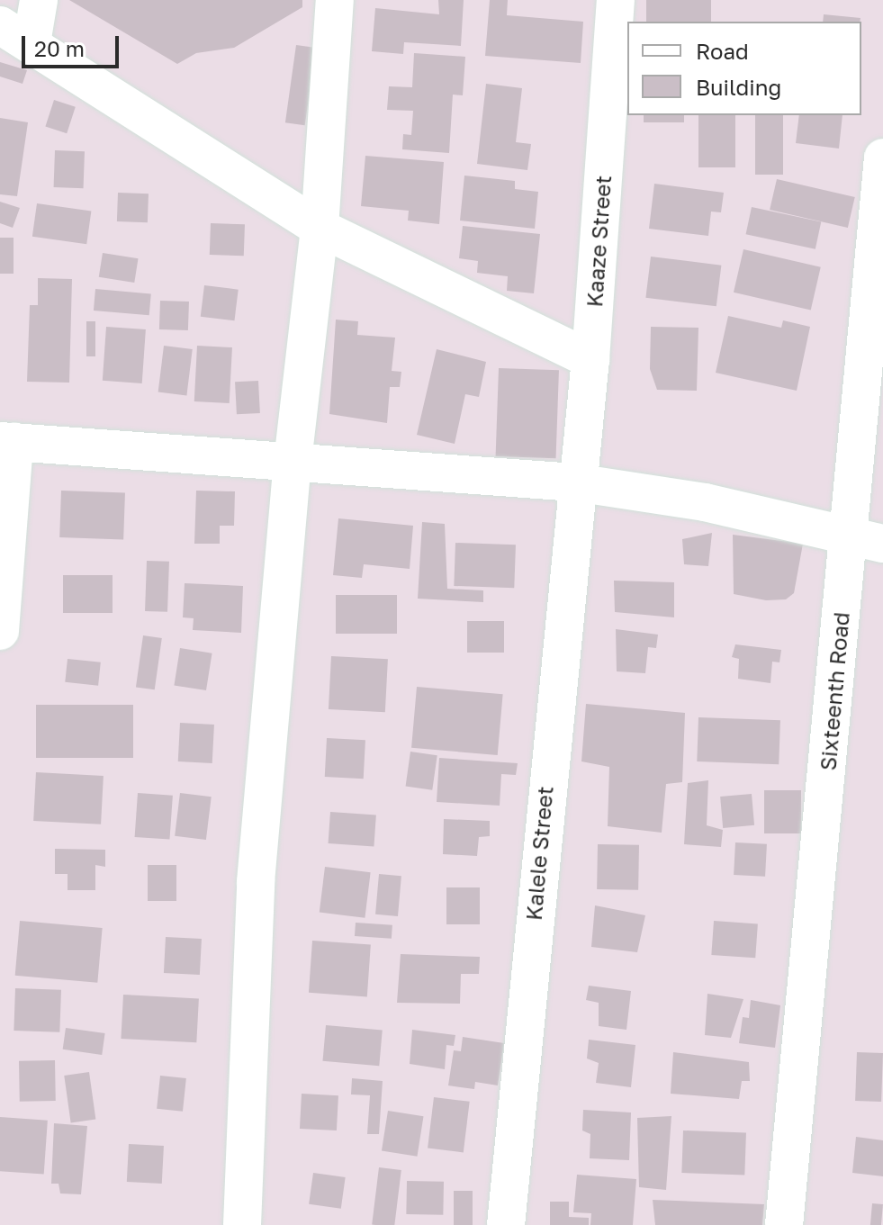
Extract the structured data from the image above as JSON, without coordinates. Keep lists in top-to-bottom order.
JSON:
{
  "streets": {
    "street": ["Kaaze Street", "Sixteenth Road", "Kalele Street"]
  },
  "crossings": [
    ["Kaaze Street", "Kalele Street"]
  ],
  "legend": ["Road", "Building"],
  "scale_bar": "20 m"
}
